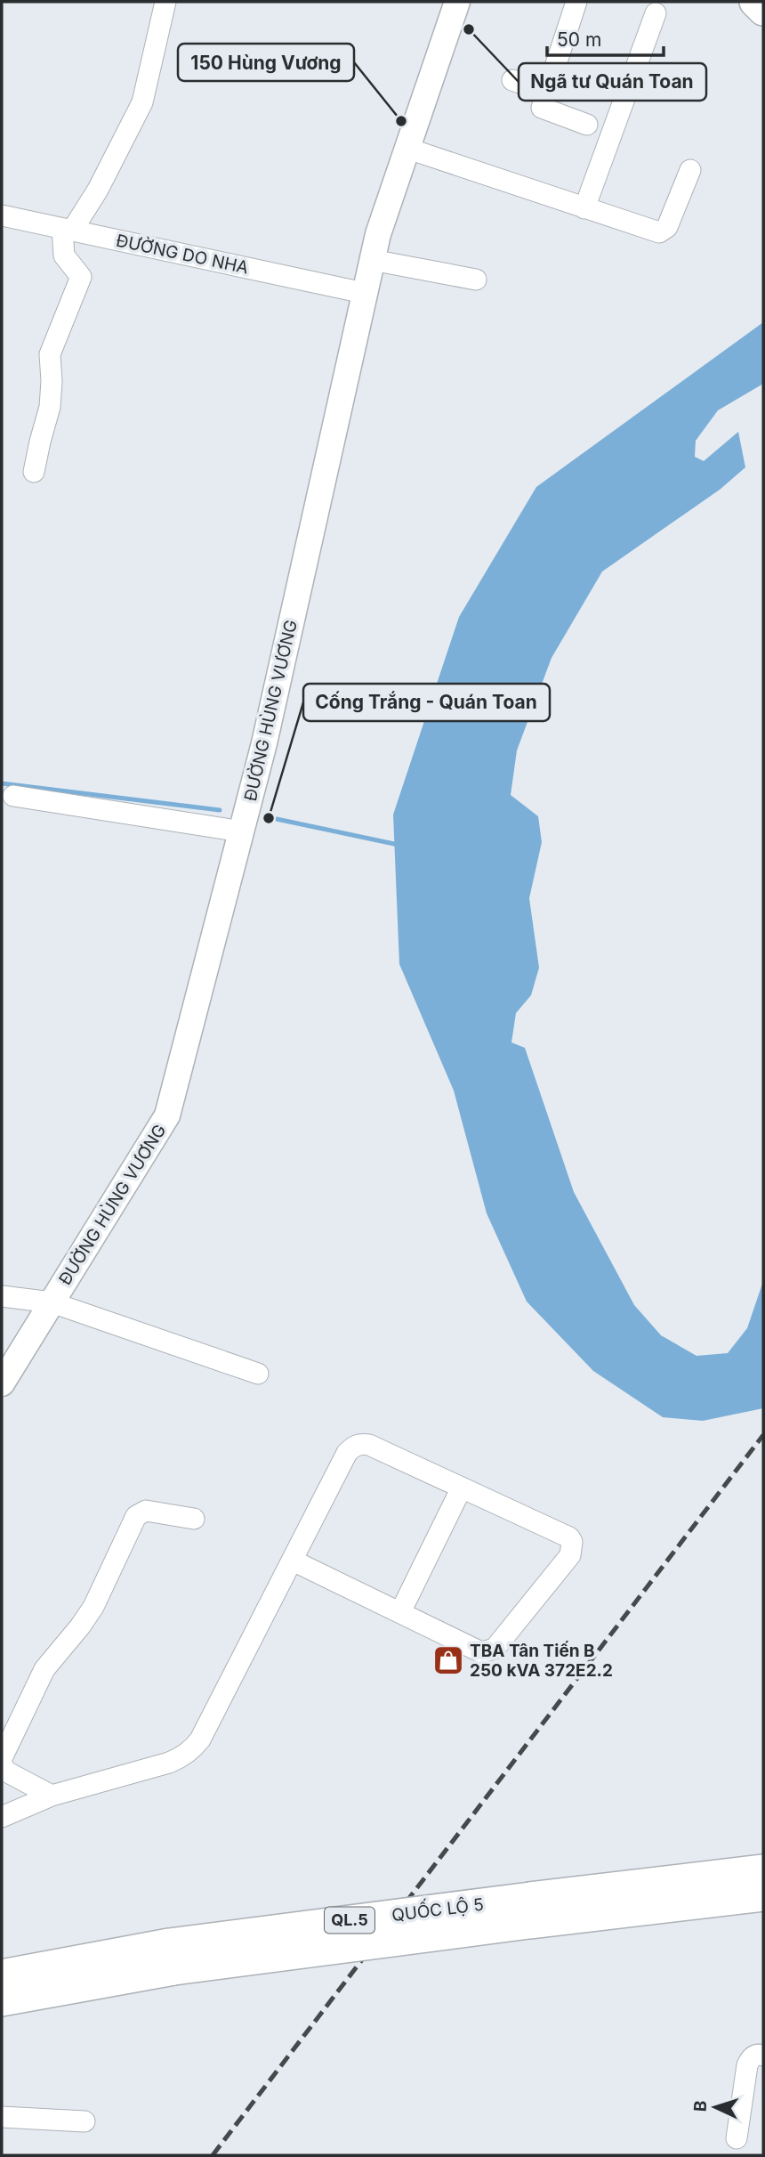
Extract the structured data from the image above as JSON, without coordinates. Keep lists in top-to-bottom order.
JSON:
{
  "streets": {
    "highway": ["QUỐC LỘ 5", "QL.5"],
    "main road": ["ĐƯỜNG HÙNG VƯƠNG"],
    "street": ["ĐƯỜNG DO NHA"]
  },
  "crossings": [
    ["ĐƯỜNG DO NHA", "ĐƯỜNG HÙNG VƯƠNG"]
  ],
  "places": {
    "other": ["Ngã tư Quán Toan", "150 Hùng Vương", "Cống Trắng - Quán Toan"],
    "shop": ["TBA Tân Tiến B 250 kVA 372E2.2"]
  },
  "scale_bar": "50 m",
  "north": "left"
}
